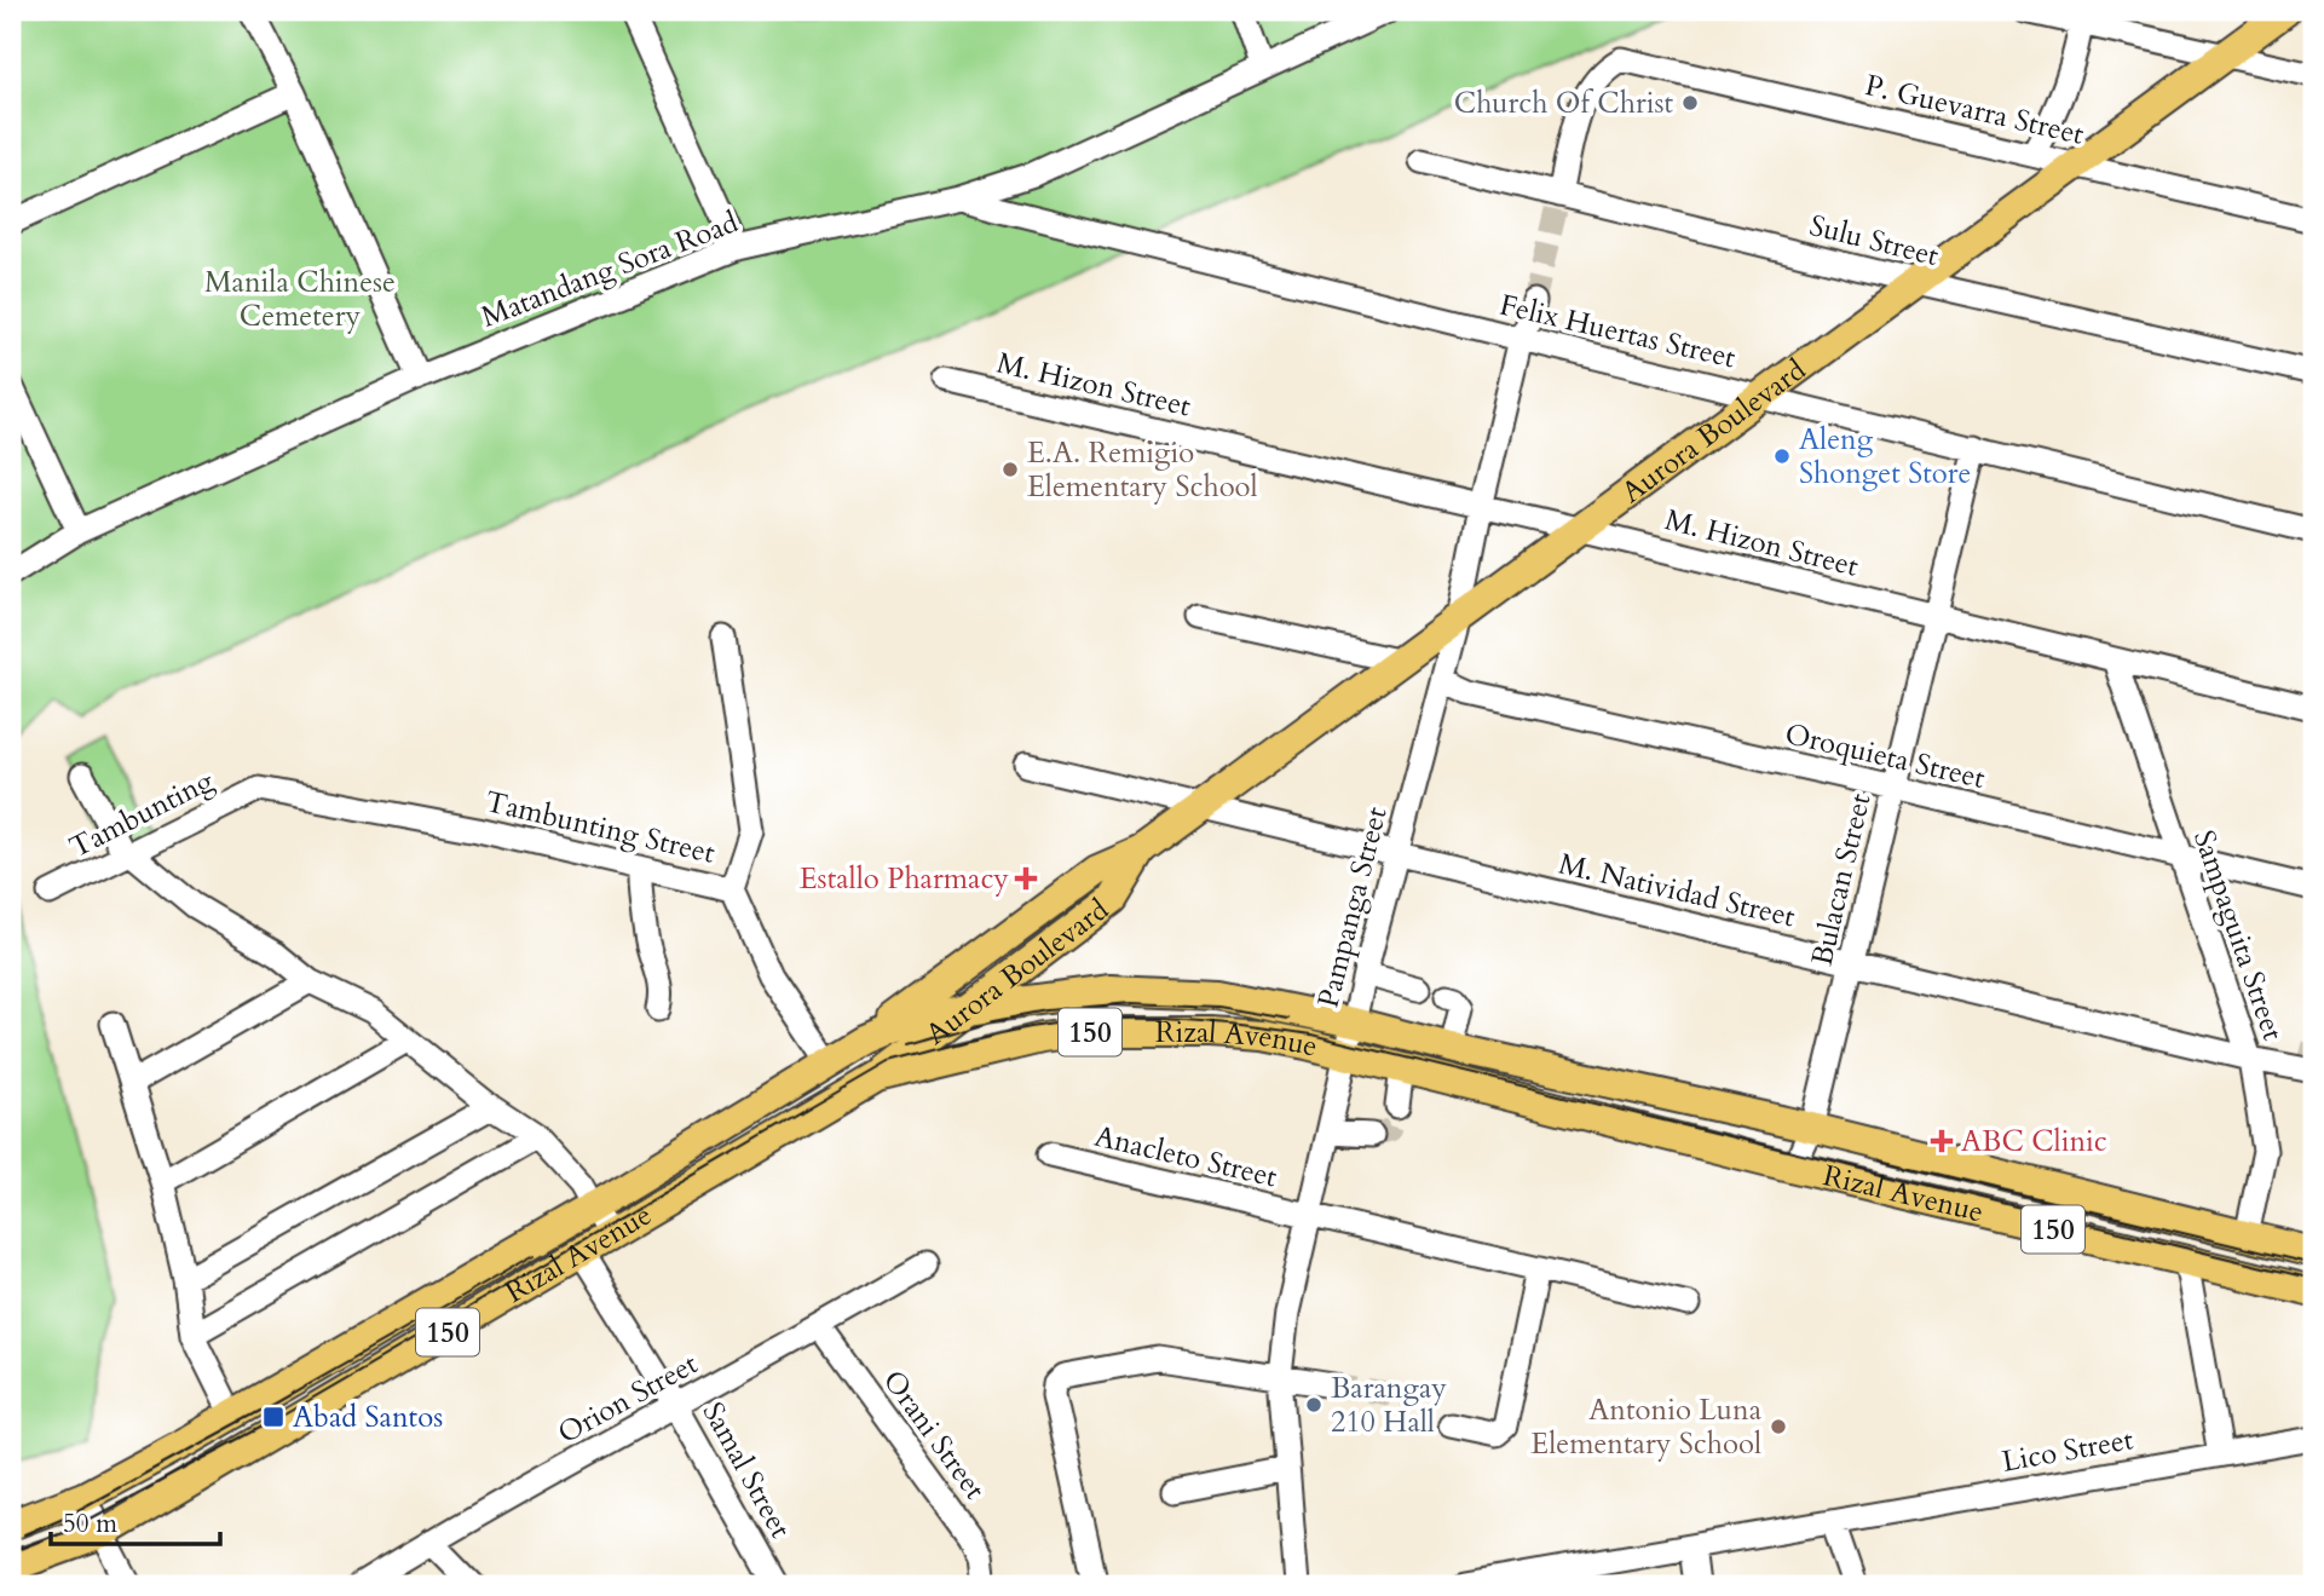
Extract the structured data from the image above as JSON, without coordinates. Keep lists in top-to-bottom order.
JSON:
{
  "streets": {
    "main road": ["Aurora Boulevard", "150", "Rizal Avenue"],
    "street": [
      "P. Guevarra Street",
      "Sulu Street",
      "Matandang Sora Road",
      "Felix Huertas Street",
      "M. Hizon Street",
      "Oroquieta Street",
      "Tambunting",
      "Tambunting Street",
      "Bulacan Street",
      "M. Natividad Street",
      "Pampanga Street",
      "Sampaguita Street",
      "Anacleto Street",
      "Orion Street",
      "Orani Street",
      "Lico Street",
      "Samal Street"
    ]
  },
  "crossings": [
    ["P. Guevarra Street", "Sulu Street"],
    ["P. Guevarra Street", "Aurora Boulevard"],
    ["Sulu Street", "Aurora Boulevard"],
    ["Matandang Sora Road", "Felix Huertas Street"],
    ["Felix Huertas Street", "Aurora Boulevard"],
    ["Felix Huertas Street", "Bulacan Street"],
    ["Felix Huertas Street", "Pampanga Street"],
    ["M. Hizon Street", "Aurora Boulevard"],
    ["M. Hizon Street", "Bulacan Street"],
    ["M. Hizon Street", "Pampanga Street"],
    ["M. Hizon Street", "Sampaguita Street"],
    ["Aurora Boulevard", "M. Natividad Street"],
    ["Aurora Boulevard", "Pampanga Street"],
    ["Aurora Boulevard", "Rizal Avenue"],
    ["Oroquieta Street", "Bulacan Street"],
    ["Oroquieta Street", "Pampanga Street"],
    ["Oroquieta Street", "Sampaguita Street"],
    ["Tambunting", "Tambunting Street"],
    ["Tambunting Street", "Rizal Avenue"],
    ["Bulacan Street", "M. Natividad Street"],
    ["Bulacan Street", "Rizal Avenue"],
    ["M. Natividad Street", "Pampanga Street"],
    ["M. Natividad Street", "Sampaguita Street"],
    ["Pampanga Street", "Rizal Avenue"],
    ["Pampanga Street", "Anacleto Street"],
    ["Sampaguita Street", "Rizal Avenue"],
    ["Rizal Avenue", "Samal Street"],
    ["Orion Street", "Orani Street"],
    ["Orion Street", "Samal Street"]
  ],
  "parks": ["Manila Chinese Cemetery"],
  "places": {
    "other": [
      "Church Of Christ",
      "Aleng Shonget Store",
      "E.A. Remigio Elementary School",
      "Barangay 210 Hall",
      "Antonio Luna Elementary School"
    ],
    "health": ["Estallo Pharmacy", "ABC Clinic"],
    "transit": ["Abad Santos"]
  },
  "scale_bar": "50 m"
}
